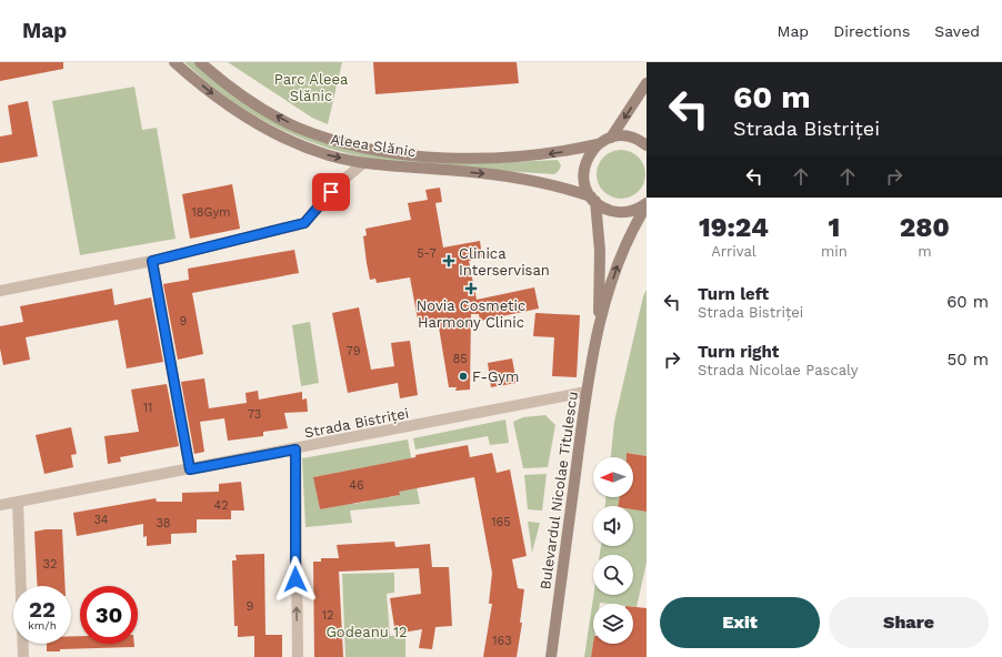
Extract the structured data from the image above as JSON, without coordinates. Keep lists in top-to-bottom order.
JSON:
{
  "streets": {
    "main road": ["Aleea Slănic", "Bulevardul Nicolae Titulescu"],
    "street": ["Strada Bistriței"]
  },
  "crossings": [
    ["Aleea Slănic", "Bulevardul Nicolae Titulescu"],
    ["Strada Bistriței", "Bulevardul Nicolae Titulescu"]
  ],
  "parks": ["Parc Aleea Slănic", "Godeanu 12"],
  "places": {
    "health": ["Clinica Interservisan", "Novia Cosmetic Harmony Clinic"],
    "other": ["F-Gym"]
  },
  "house_numbers": [
    "18Gym",
    "5-7",
    "9",
    "79",
    "85",
    "11",
    "73",
    "46",
    "42",
    "34",
    "165",
    "38",
    "32",
    "9",
    "12",
    "163"
  ],
  "north": "left",
  "page": {
    "header": "Map",
    "nav": ["Map", "Directions", "Saved"],
    "turn": ["60 m", "Strada Bistriței"],
    "eta": [
      "19:24",
      "Arrival",
      "1",
      "min",
      "280",
      "m"
    ],
    "list": [
      {
        "name": "Turn left",
        "note": "Strada Bistriței",
        "value": "60 m"
      },
      {
        "name": "Turn right",
        "note": "Strada Nicolae Pascaly",
        "value": "50 m"
      }
    ],
    "speed": "22 km/h",
    "limit": "30",
    "buttons": ["Exit", "Share"]
  }
}
